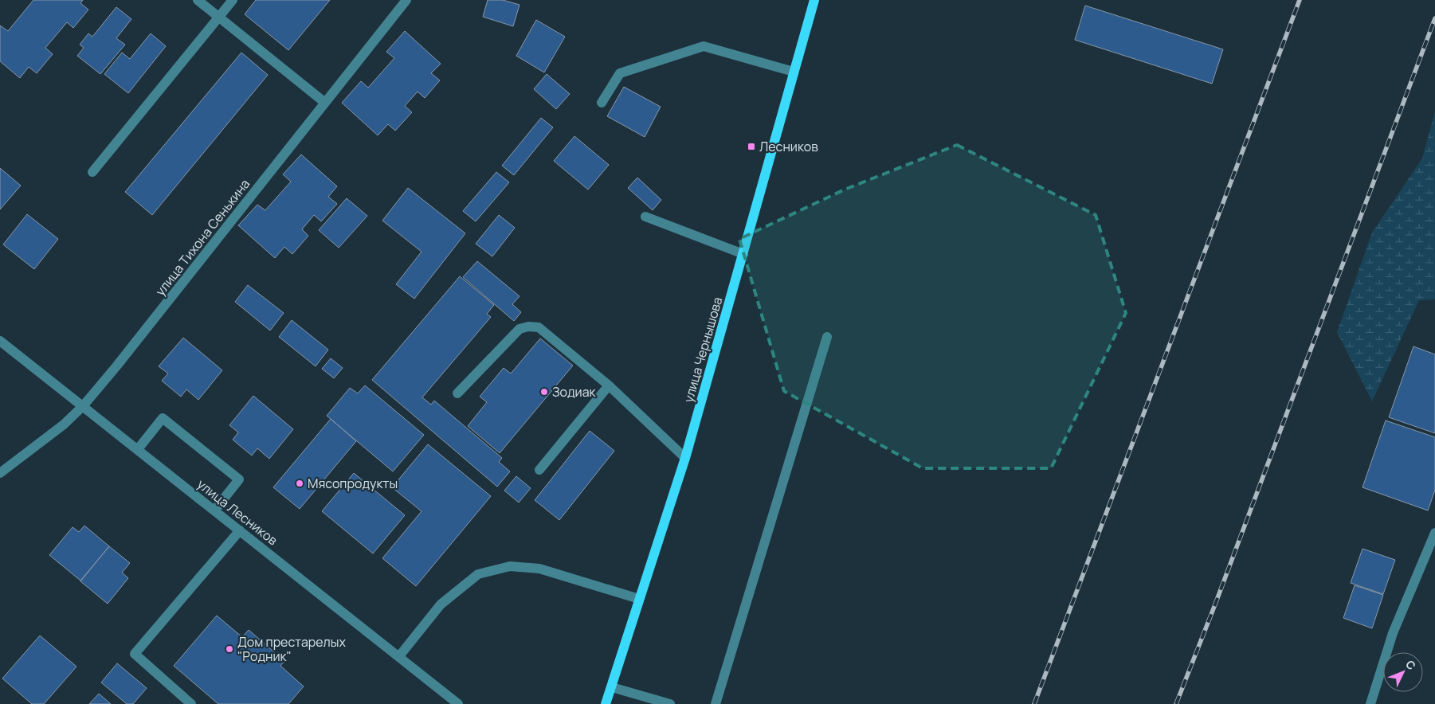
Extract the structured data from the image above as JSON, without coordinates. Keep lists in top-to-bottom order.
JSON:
{
  "streets": {
    "main road": ["улица Чернышова"],
    "street": ["улица Тихона Сенькина", "улица Лесников"]
  },
  "crossings": [
    ["улица Тихона Сенькина", "улица Лесников"]
  ],
  "places": {
    "transit": ["Лесников"],
    "other": ["Зодиак", "Мясопродукты", "Дом престарелых \"Родник\""]
  },
  "north": "top right"
}
